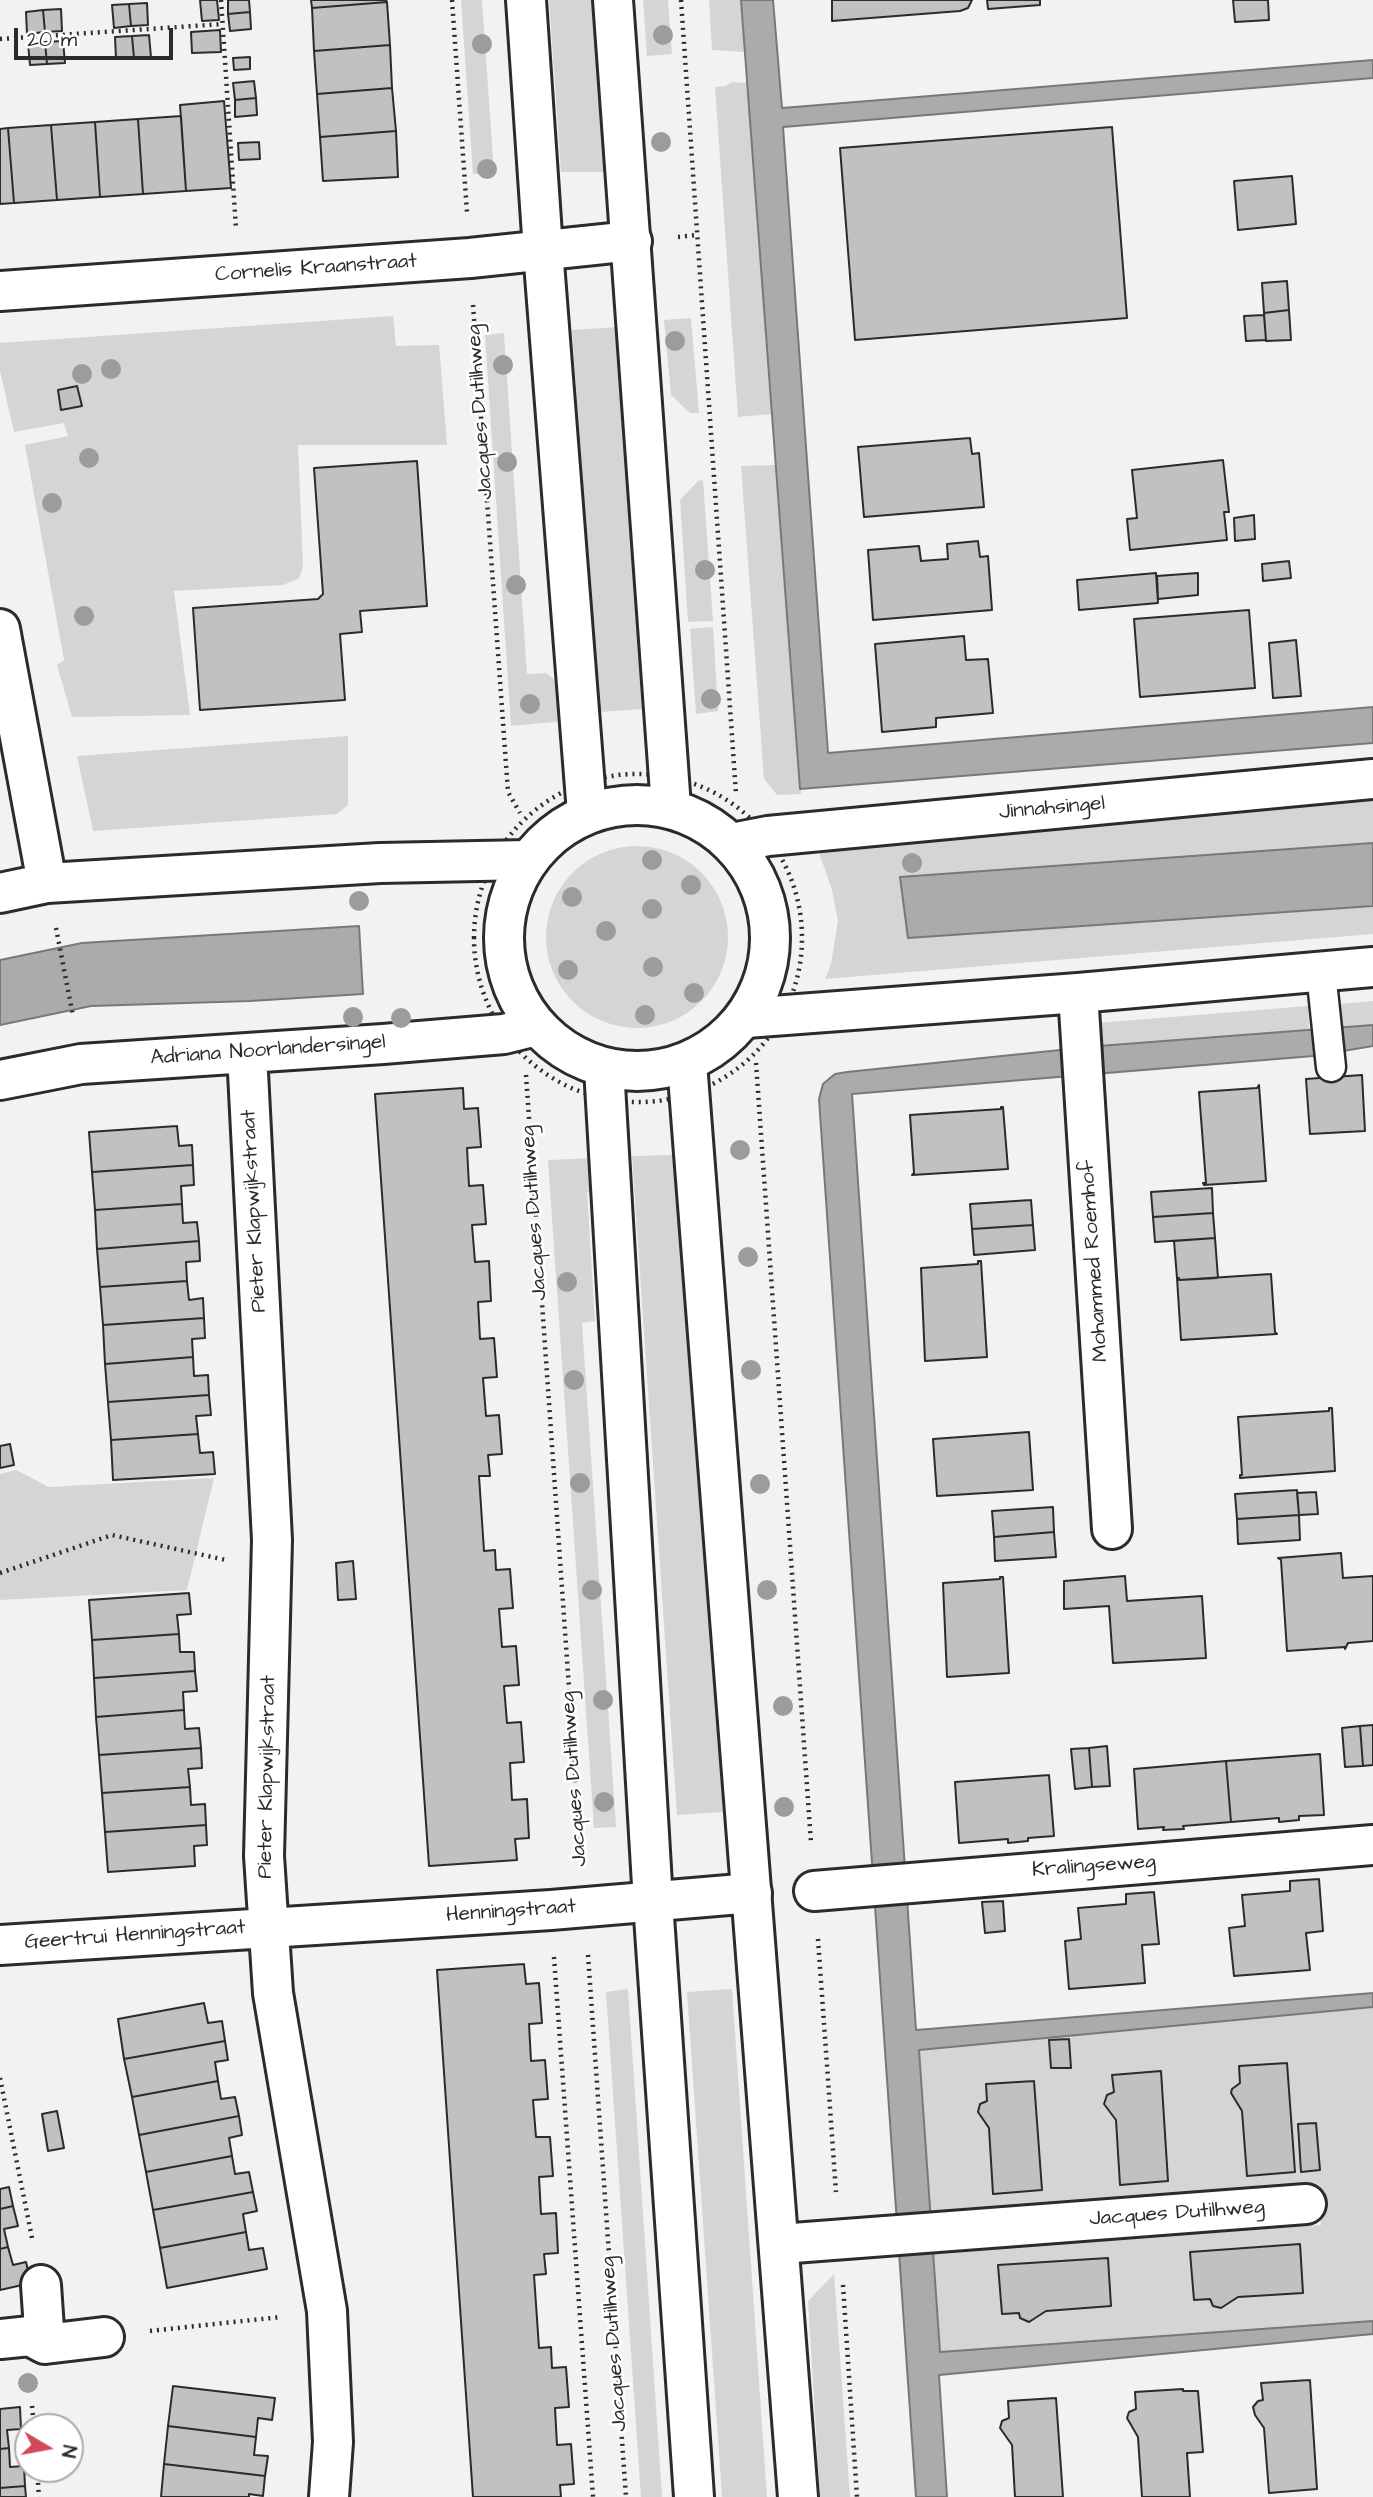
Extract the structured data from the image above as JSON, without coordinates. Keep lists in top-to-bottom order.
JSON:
{
  "streets": {
    "street": [
      "Cornelis Kraanstraat",
      "Jacques Dutilhweg",
      "Jinnahsingel",
      "Adriana Noorlandersingel",
      "Pieter Klapwijkstraat",
      "Mohammed Roemhof",
      "Kralingseweg",
      "Henningstraat",
      "Geertrui Henningstraat"
    ]
  },
  "crossings": [
    ["Cornelis Kraanstraat", "Jacques Dutilhweg"],
    ["Jacques Dutilhweg", "Adriana Noorlandersingel"],
    ["Jacques Dutilhweg", "Henningstraat"],
    ["Adriana Noorlandersingel", "Pieter Klapwijkstraat"],
    ["Pieter Klapwijkstraat", "Henningstraat"],
    ["Pieter Klapwijkstraat", "Geertrui Henningstraat"],
    ["Henningstraat", "Geertrui Henningstraat"]
  ],
  "scale_bar": "20 m",
  "north": "right"
}
